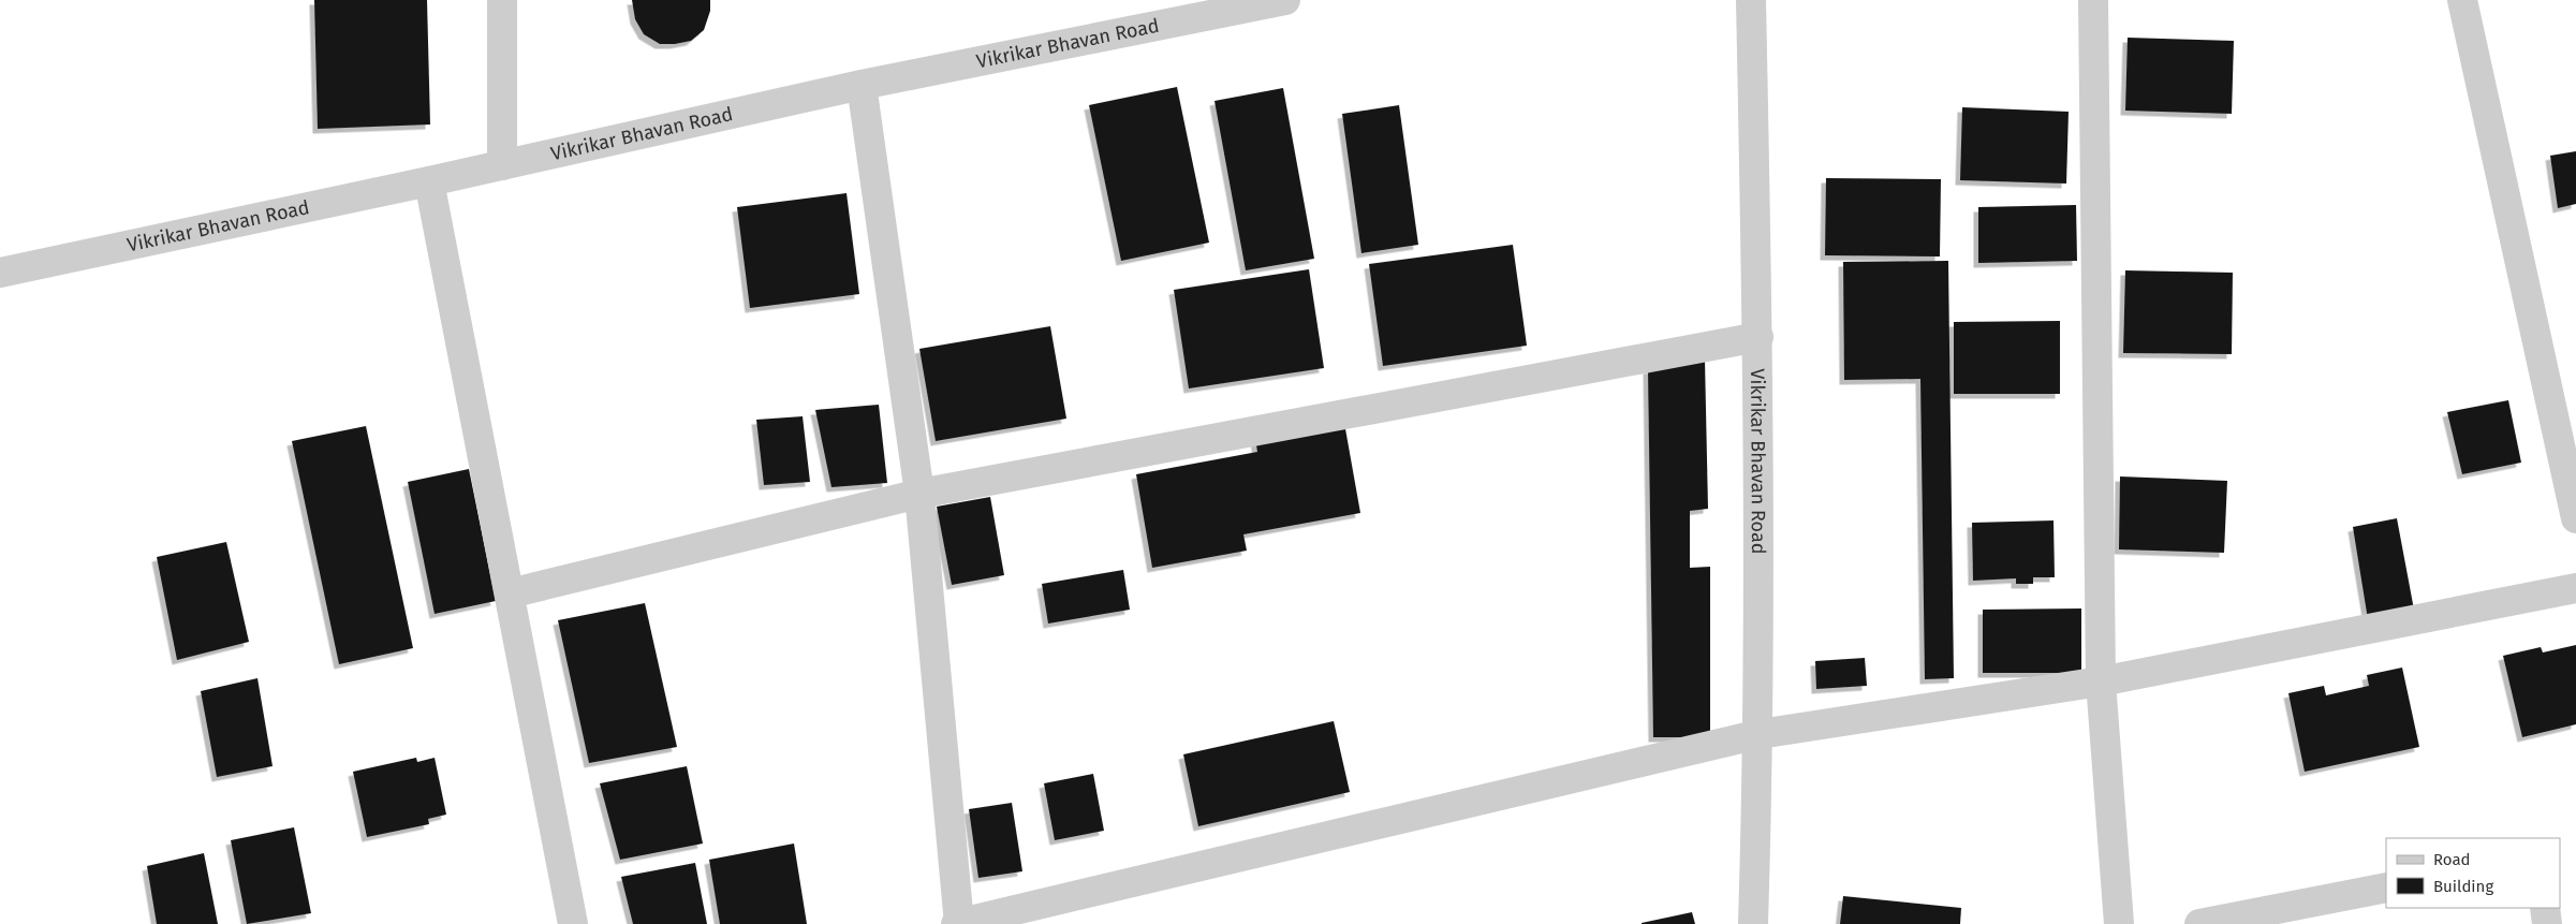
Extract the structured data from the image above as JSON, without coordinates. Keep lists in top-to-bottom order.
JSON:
{
  "streets": {
    "street": ["Vikrikar Bhavan Road"]
  },
  "legend": ["Road", "Building"]
}
